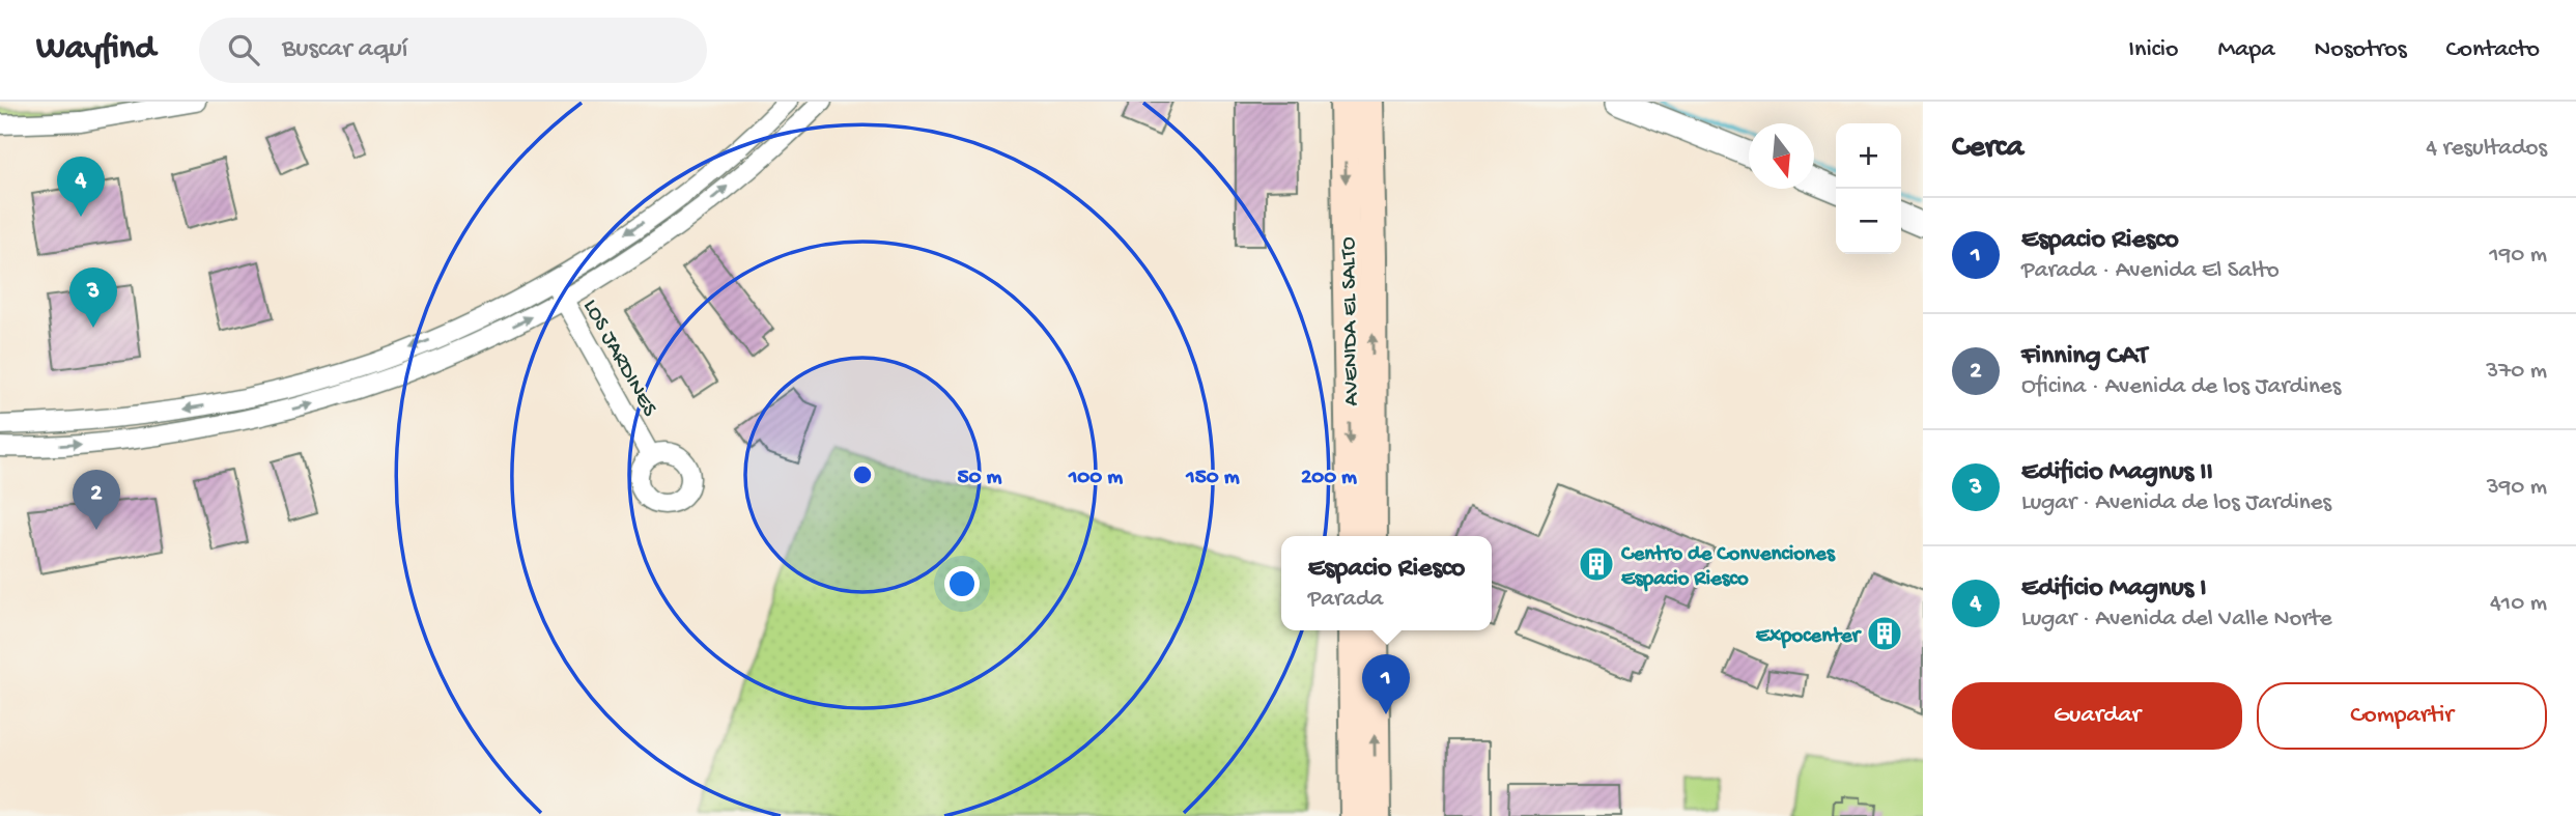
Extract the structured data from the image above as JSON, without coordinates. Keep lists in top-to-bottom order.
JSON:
{
  "streets": {
    "main road": ["AVENIDA EL SALTO"],
    "street": ["LOS JARDINES"]
  },
  "places": {
    "building": ["Centro de Convenciones Espacio Riesco", "Expocenter"]
  },
  "north": "bottom",
  "page": {
    "header": "Wayfind",
    "search": "Buscar aquí",
    "nav": [
      "Inicio",
      "Mapa",
      "Nosotros",
      "Contacto"
    ],
    "heading": ["Cerca", "4 resultados"],
    "map_buttons": ["+", "−"],
    "pins": [
      "4",
      "3",
      "2",
      "1"
    ],
    "list": [
      {
        "mark": "1",
        "name": "Espacio Riesco",
        "note": "Parada · Avenida El Salto",
        "value": "190 m"
      },
      {
        "mark": "2",
        "name": "Finning CAT",
        "note": "Oficina · Avenida de los Jardines",
        "value": "370 m"
      },
      {
        "mark": "3",
        "name": "Edificio Magnus II",
        "note": "Lugar · Avenida de los Jardines",
        "value": "390 m"
      },
      {
        "mark": "4",
        "name": "Edificio Magnus I",
        "note": "Lugar · Avenida del Valle Norte",
        "value": "410 m"
      }
    ],
    "popup": ["Espacio Riesco", "Parada"],
    "buttons": ["Guardar", "Compartir"]
  },
  "rings": [
    "50 m",
    "100 m",
    "150 m",
    "200 m"
  ]
}
